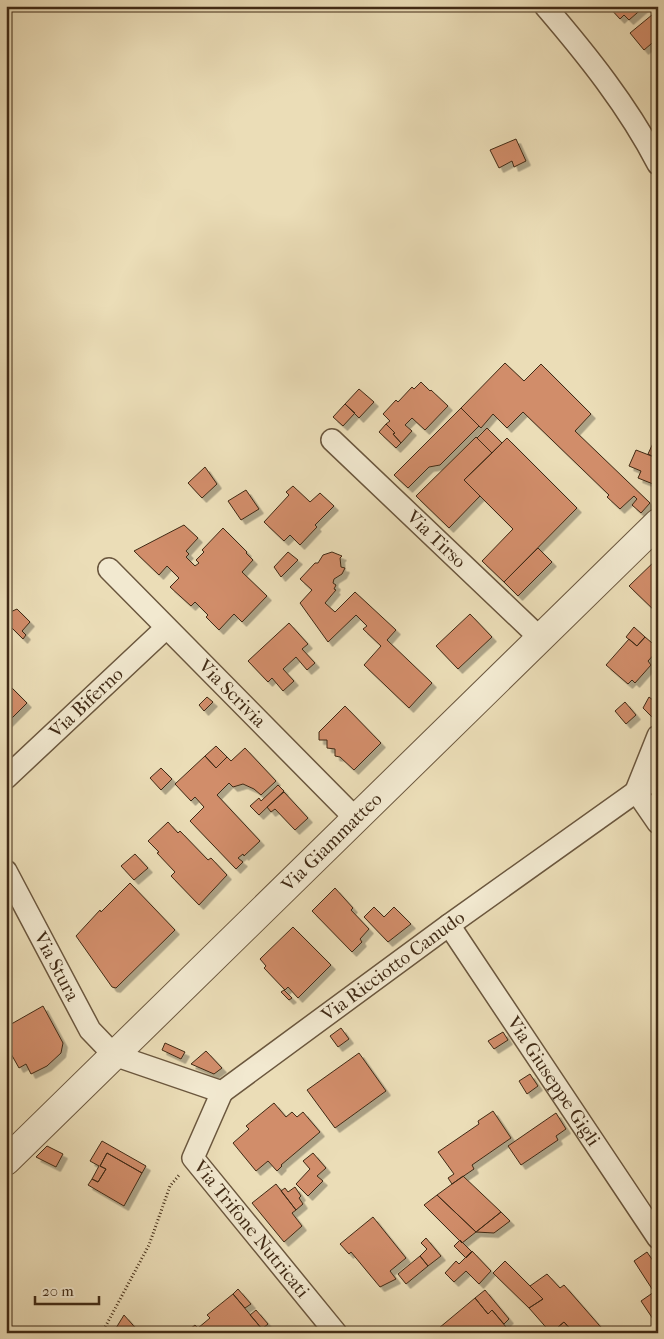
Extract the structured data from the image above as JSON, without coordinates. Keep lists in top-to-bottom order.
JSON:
{
  "streets": {
    "street": [
      "Via Tirso",
      "Via Scrivia",
      "Via Biferno",
      "Via Giammatteo",
      "Via Stura",
      "Via Ricciotto Canudo",
      "Via Giuseppe Gigli",
      "Via Trifone Nutricati"
    ]
  },
  "crossings": [
    ["Via Tirso", "Via Giammatteo"],
    ["Via Scrivia", "Via Biferno"],
    ["Via Scrivia", "Via Giammatteo"],
    ["Via Giammatteo", "Via Stura"],
    ["Via Ricciotto Canudo", "Via Giuseppe Gigli"],
    ["Via Ricciotto Canudo", "Via Trifone Nutricati"]
  ],
  "scale_bar": "20 m"
}
